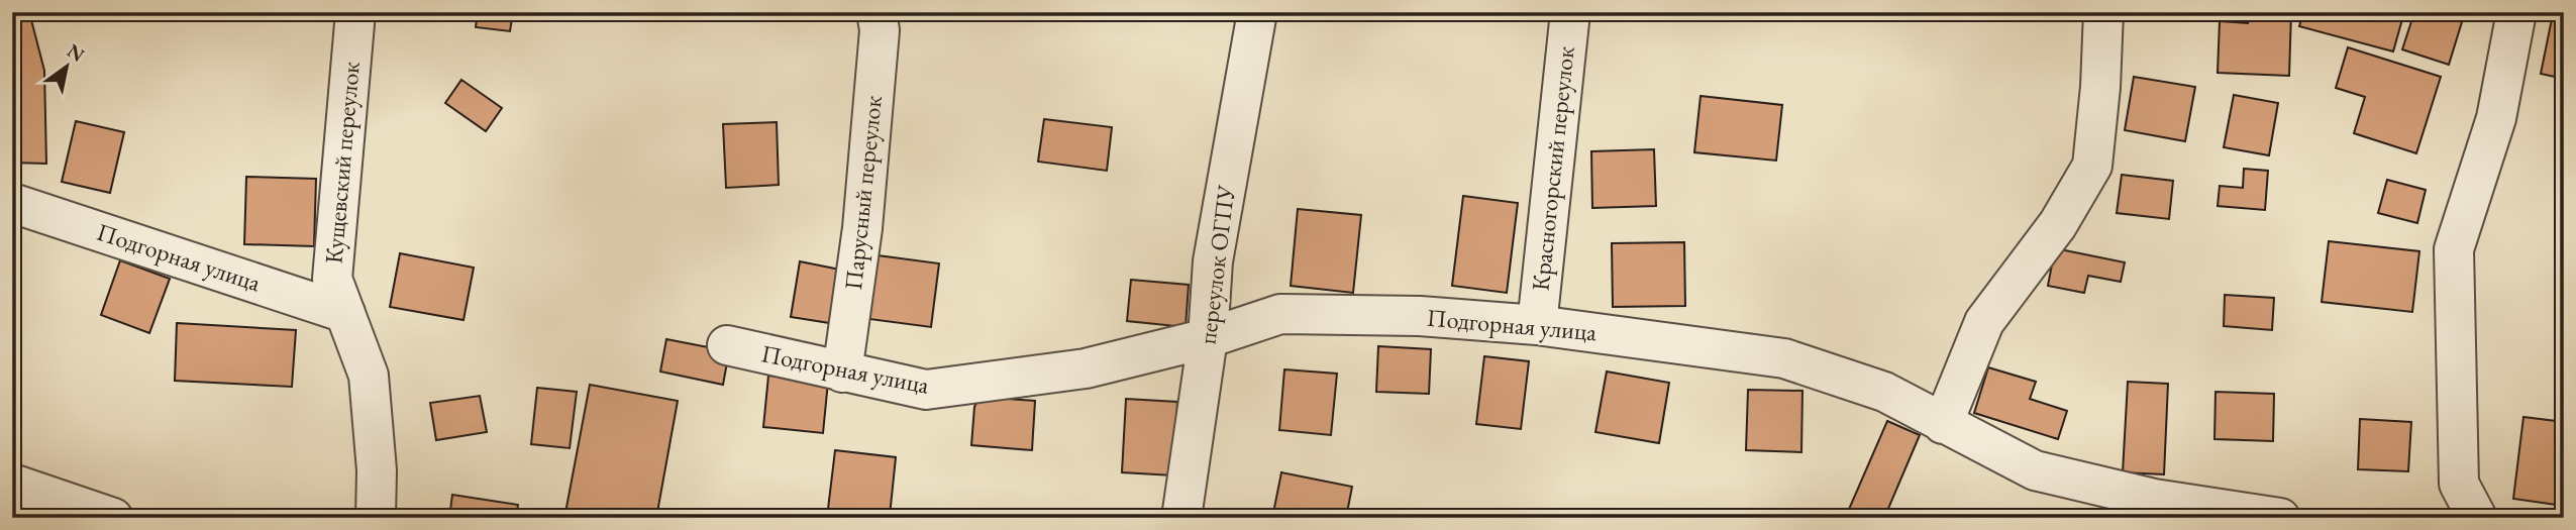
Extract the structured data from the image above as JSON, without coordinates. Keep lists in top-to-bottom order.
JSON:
{
  "streets": {
    "street": [
      "Кущевский переулок",
      "Красногорский переулок",
      "Парусный переулок",
      "Подгорная улица",
      "переулок ОГПУ"
    ]
  },
  "crossings": [
    ["Кущевский переулок", "Подгорная улица"],
    ["Красногорский переулок", "Подгорная улица"],
    ["Парусный переулок", "Подгорная улица"],
    ["Подгорная улица", "переулок ОГПУ"]
  ],
  "north": "top right"
}
